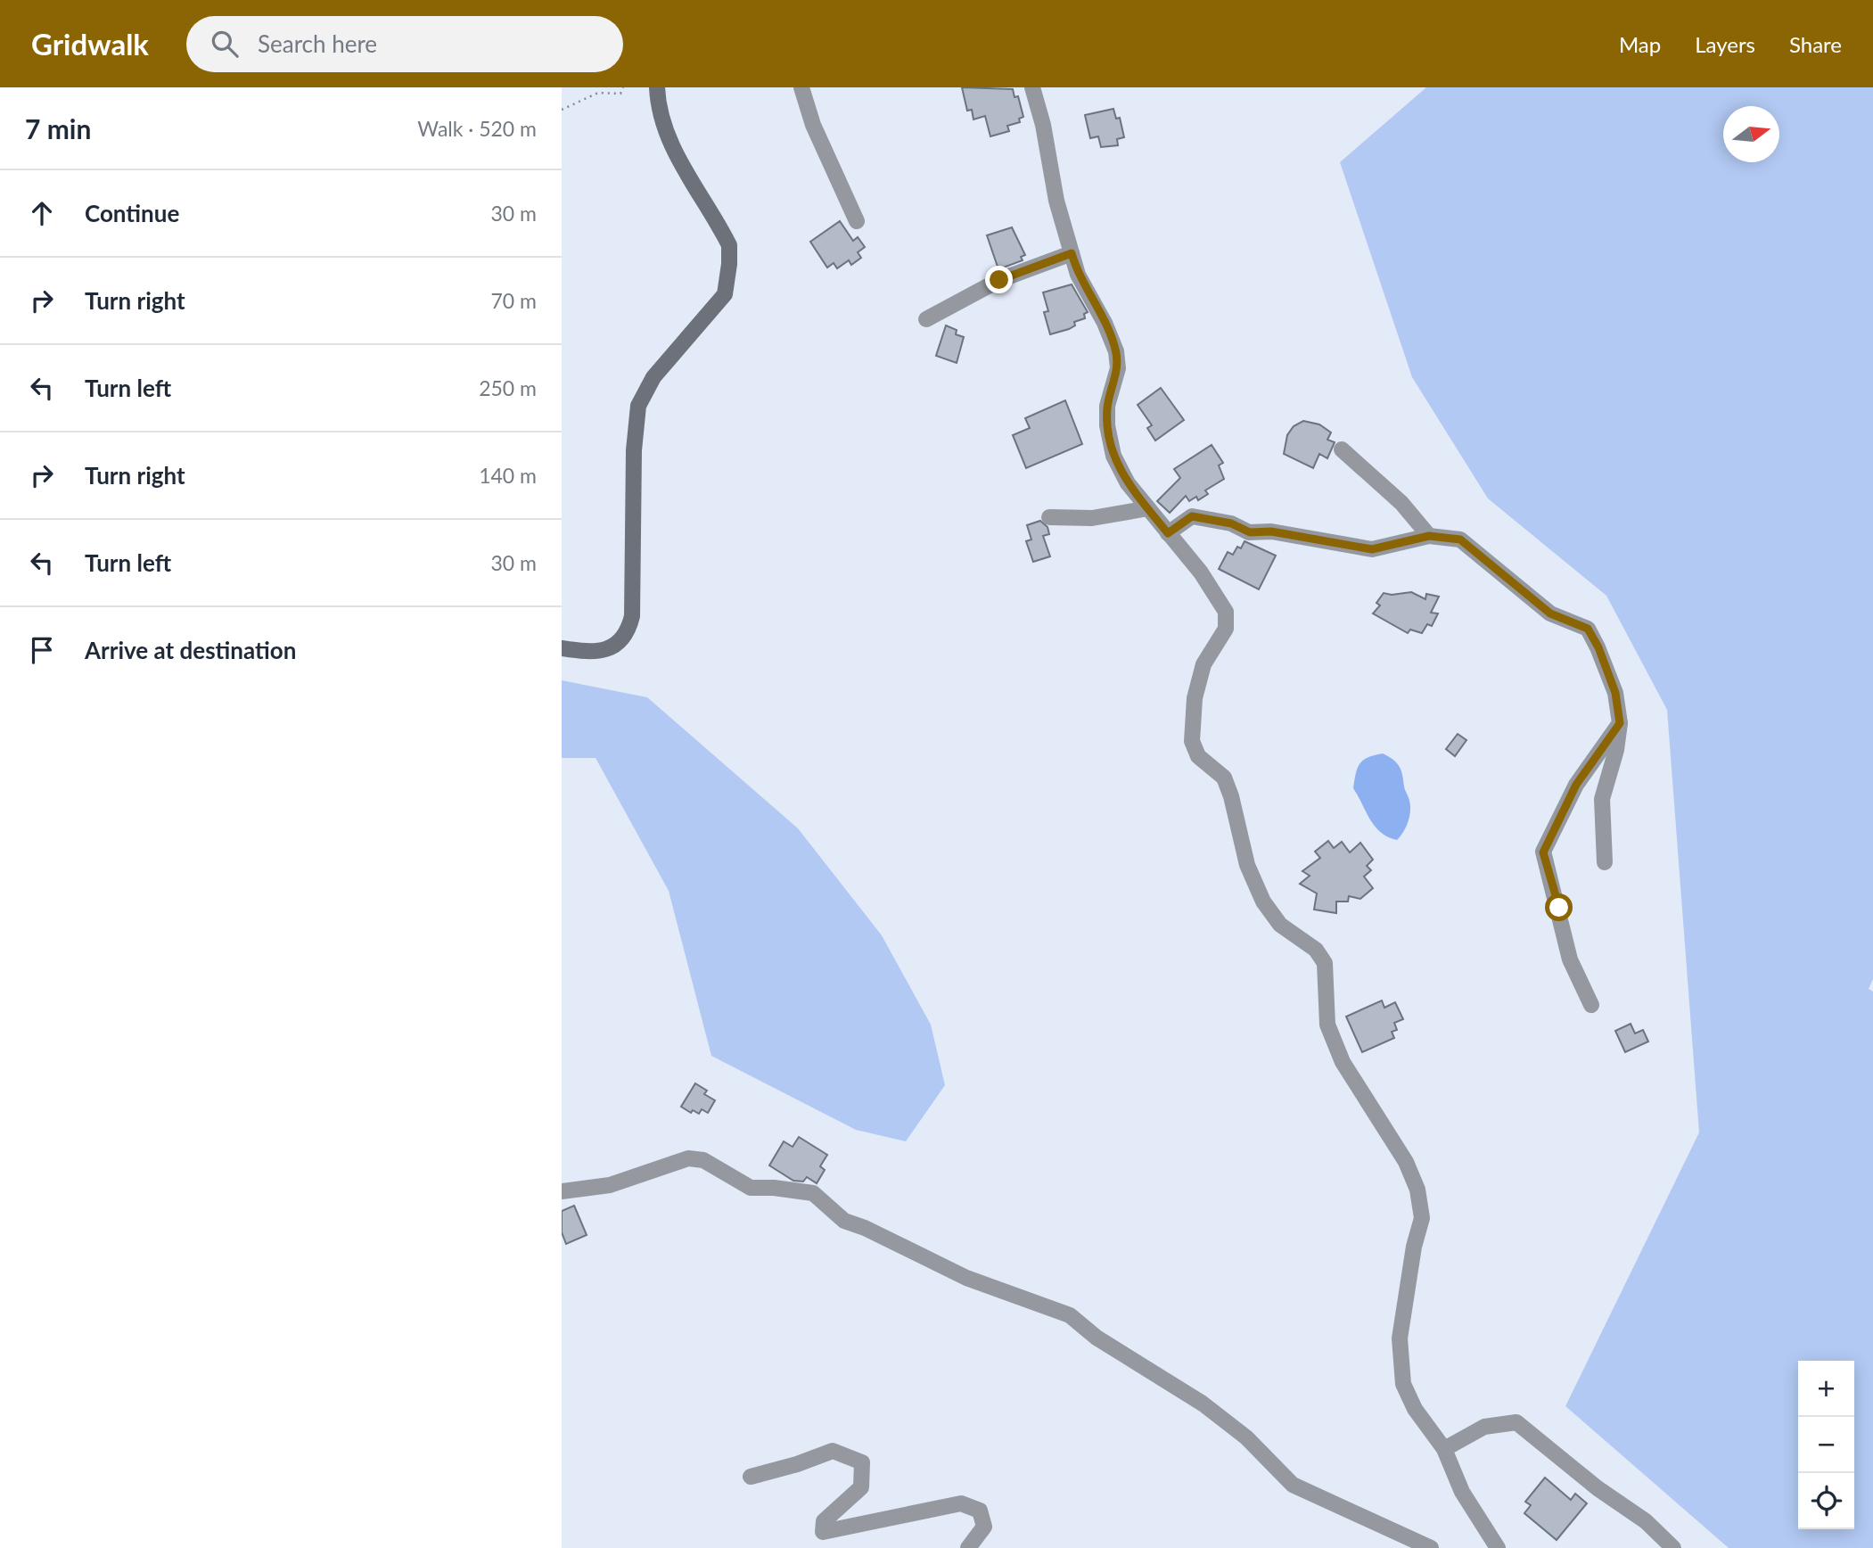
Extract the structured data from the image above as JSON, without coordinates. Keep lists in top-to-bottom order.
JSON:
{
  "north": "right",
  "page": {
    "header": "Gridwalk",
    "search": "Search here",
    "nav": ["Map", "Layers", "Share"],
    "heading": ["7 min", "Walk · 520 m"],
    "list": [
      ["Continue", "30 m"],
      ["Turn right", "70 m"],
      ["Turn left", "250 m"],
      ["Turn right", "140 m"],
      ["Turn left", "30 m"],
      "Arrive at destination"
    ],
    "map_buttons": ["+", "−"]
  }
}
